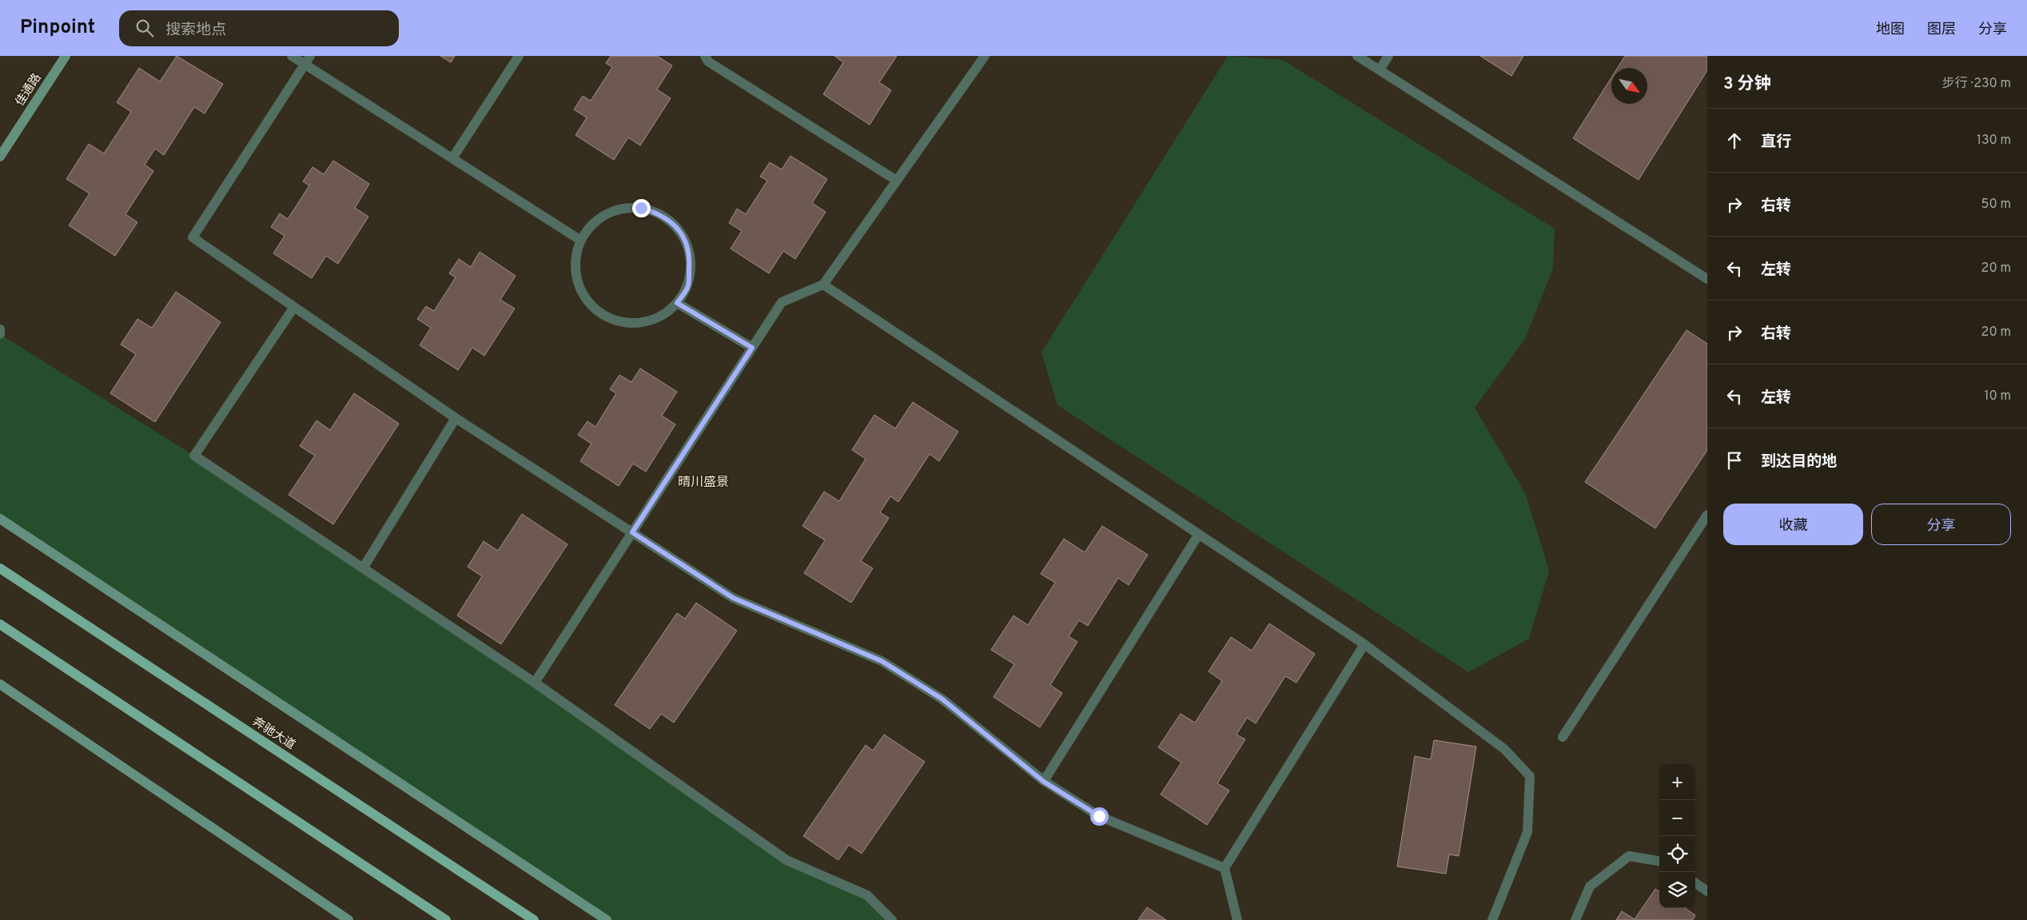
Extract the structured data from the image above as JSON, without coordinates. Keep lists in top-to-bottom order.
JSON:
{
  "streets": {
    "main road": ["奔驰大道"],
    "street": ["佳通路"]
  },
  "districts": ["晴川盛景"],
  "north": "bottom right",
  "page": {
    "header": "Pinpoint",
    "search": "搜索地点",
    "nav": ["地图", "图层", "分享"],
    "heading": ["3 分钟", "步行 · 230 m"],
    "list": [
      ["直行", "130 m"],
      ["右转", "50 m"],
      ["左转", "20 m"],
      ["右转", "20 m"],
      ["左转", "10 m"],
      "到达目的地"
    ],
    "buttons": ["收藏", "分享"],
    "map_buttons": ["+", "−"]
  }
}
